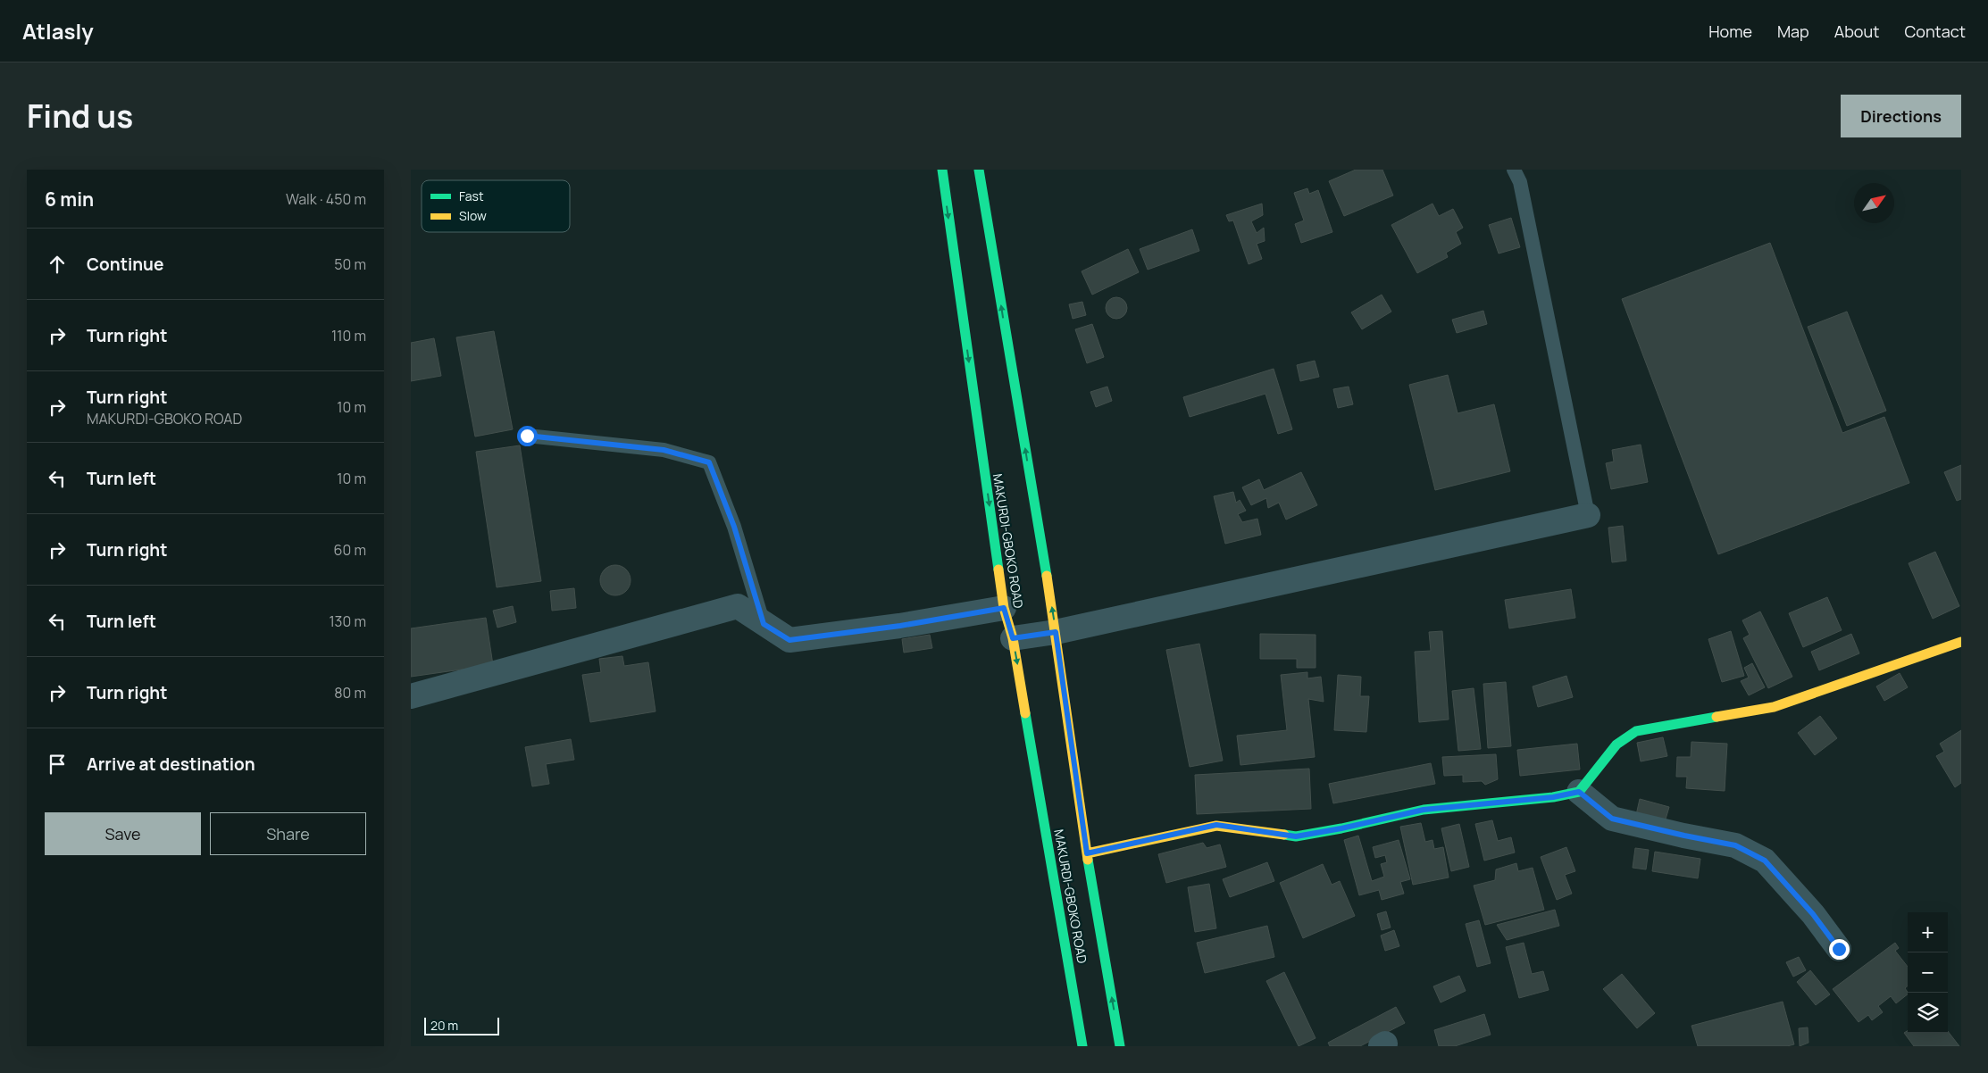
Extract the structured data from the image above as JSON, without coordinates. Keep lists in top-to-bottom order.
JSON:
{
  "streets": {
    "main road": ["MAKURDI-GBOKO ROAD"]
  },
  "legend": ["Fast", "Slow"],
  "scale_bar": "20 m",
  "north": "top right",
  "page": {
    "header": "Atlasly",
    "nav": [
      "Home",
      "Map",
      "About",
      "Contact"
    ],
    "title": "Find us",
    "buttons": [
      "Directions",
      ["Save", "Share"]
    ],
    "heading": ["6 min", "Walk · 450 m"],
    "list": [
      ["Continue", "50 m"],
      ["Turn right", "110 m"],
      ["Turn right", "MAKURDI-GBOKO ROAD", "10 m"],
      ["Turn left", "10 m"],
      ["Turn right", "60 m"],
      ["Turn left", "130 m"],
      ["Turn right", "80 m"],
      "Arrive at destination"
    ],
    "map_buttons": ["+", "−"],
    "scale": "20 m"
  }
}
